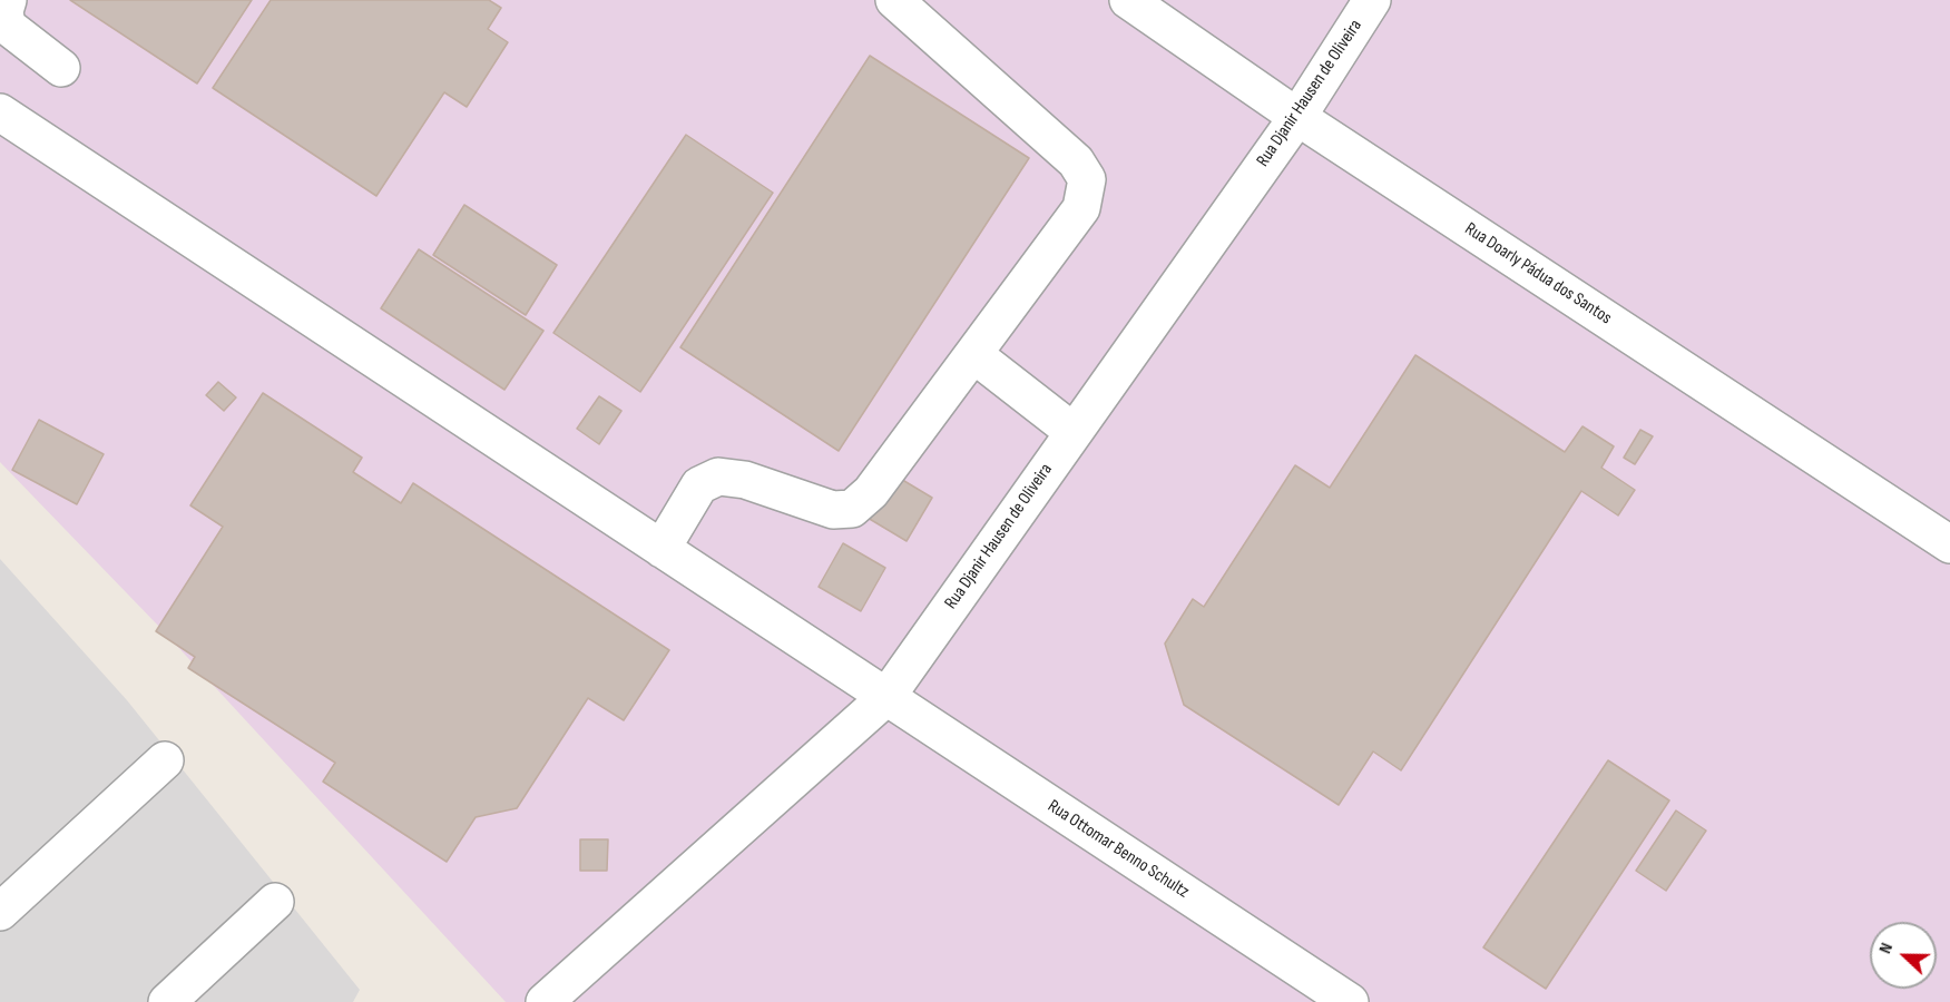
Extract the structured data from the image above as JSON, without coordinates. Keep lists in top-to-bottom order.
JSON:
{
  "streets": {
    "street": ["Rua Djanir Hausen de Oliveira", "Rua Doarly Pádua dos Santos", "Rua Ottomar Benno Schultz"]
  },
  "crossings": [
    ["Rua Djanir Hausen de Oliveira", "Rua Doarly Pádua dos Santos"],
    ["Rua Djanir Hausen de Oliveira", "Rua Ottomar Benno Schultz"]
  ],
  "north": "left"
}
